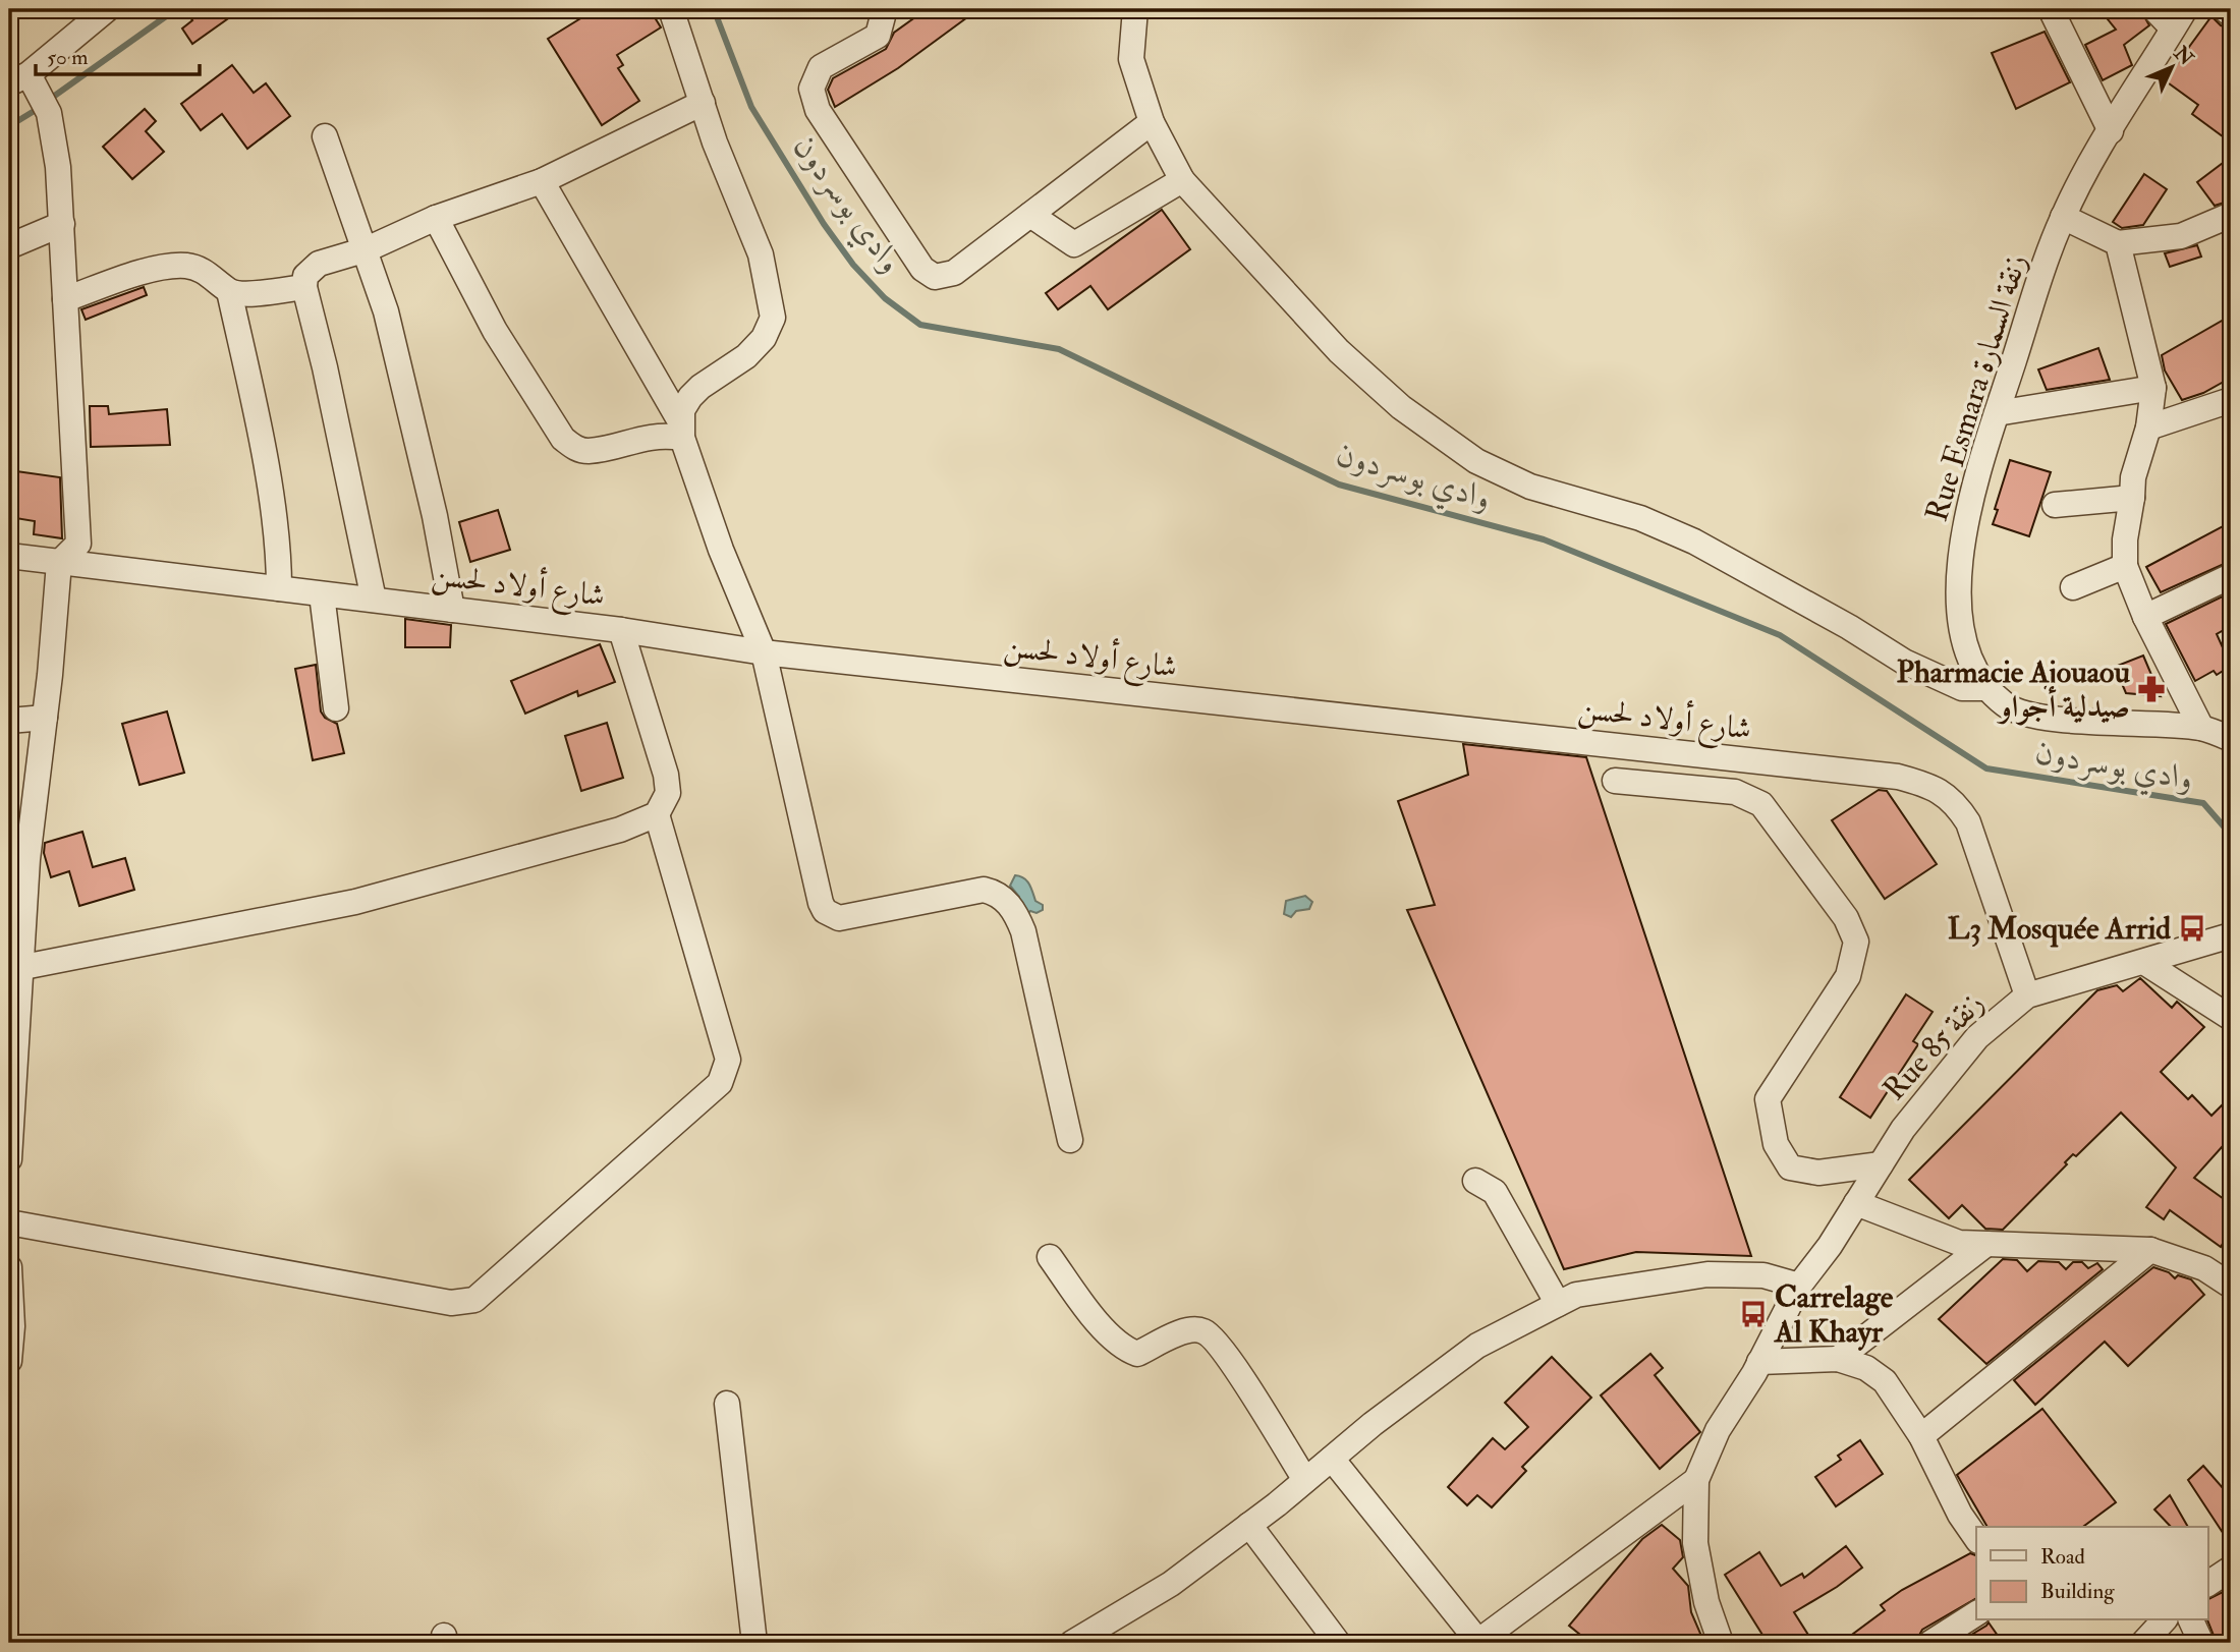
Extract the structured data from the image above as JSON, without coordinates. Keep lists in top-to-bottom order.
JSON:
{
  "streets": {
    "street": ["Rue Esmara زنقة السمارة", "شارع أولاد لحسن", "Rue 85 زنقة"]
  },
  "crossings": [
    ["شارع أولاد لحسن", "Rue 85 زنقة"]
  ],
  "water": ["وادي بوسردون"],
  "places": {
    "pharmacy": ["Pharmacie Ajouaou صيدلية أجواو"],
    "bus stop": ["L3 Mosquée Arrid", "Carrelage Al Khayr"]
  },
  "legend": ["Road", "Building"],
  "scale_bar": "50 m",
  "north": "top right"
}
